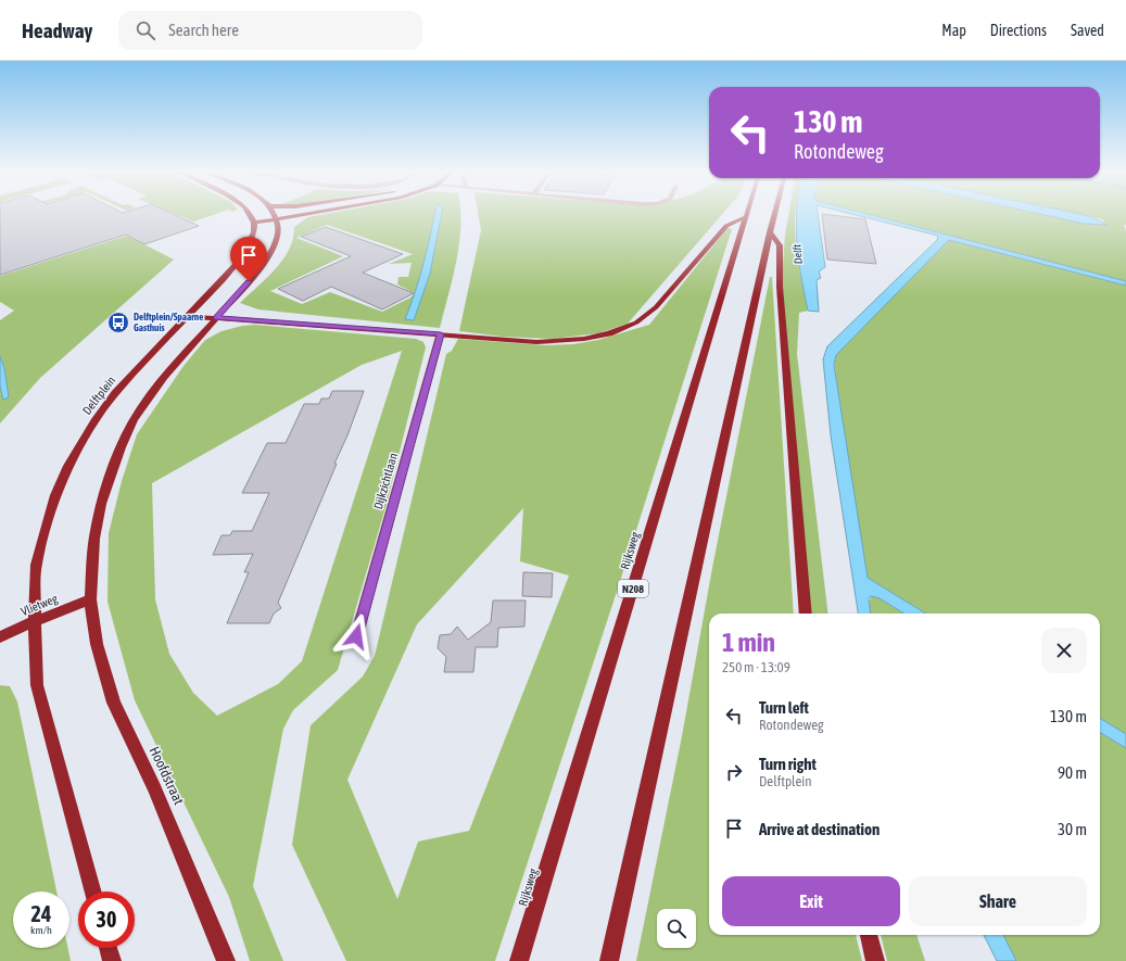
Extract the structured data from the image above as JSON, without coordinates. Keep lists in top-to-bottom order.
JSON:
{
  "streets": {
    "main road": [
      "Delftplein",
      "Rijksweg",
      "N208",
      "Vlietweg",
      "Hoofdstraat"
    ],
    "street": ["Dijkzichtlaan"]
  },
  "crossings": [
    ["Delftplein", "Vlietweg"],
    ["Vlietweg", "Hoofdstraat"]
  ],
  "water": ["Delft"],
  "places": {
    "bus stop": ["Delftplein/Spaarne Gasthuis"]
  },
  "page": {
    "header": "Headway",
    "search": "Search here",
    "nav": ["Map", "Directions", "Saved"],
    "turn": ["130 m", "Rotondeweg"],
    "heading": ["1 min", "250 m · 13:09"],
    "list": [
      {
        "name": "Turn left",
        "note": "Rotondeweg",
        "value": "130 m"
      },
      {
        "name": "Turn right",
        "note": "Delftplein",
        "value": "90 m"
      },
      {
        "name": "Arrive at destination",
        "value": "30 m"
      }
    ],
    "buttons": ["Exit", "Share"],
    "speed": "24 km/h",
    "limit": "30"
  }
}
